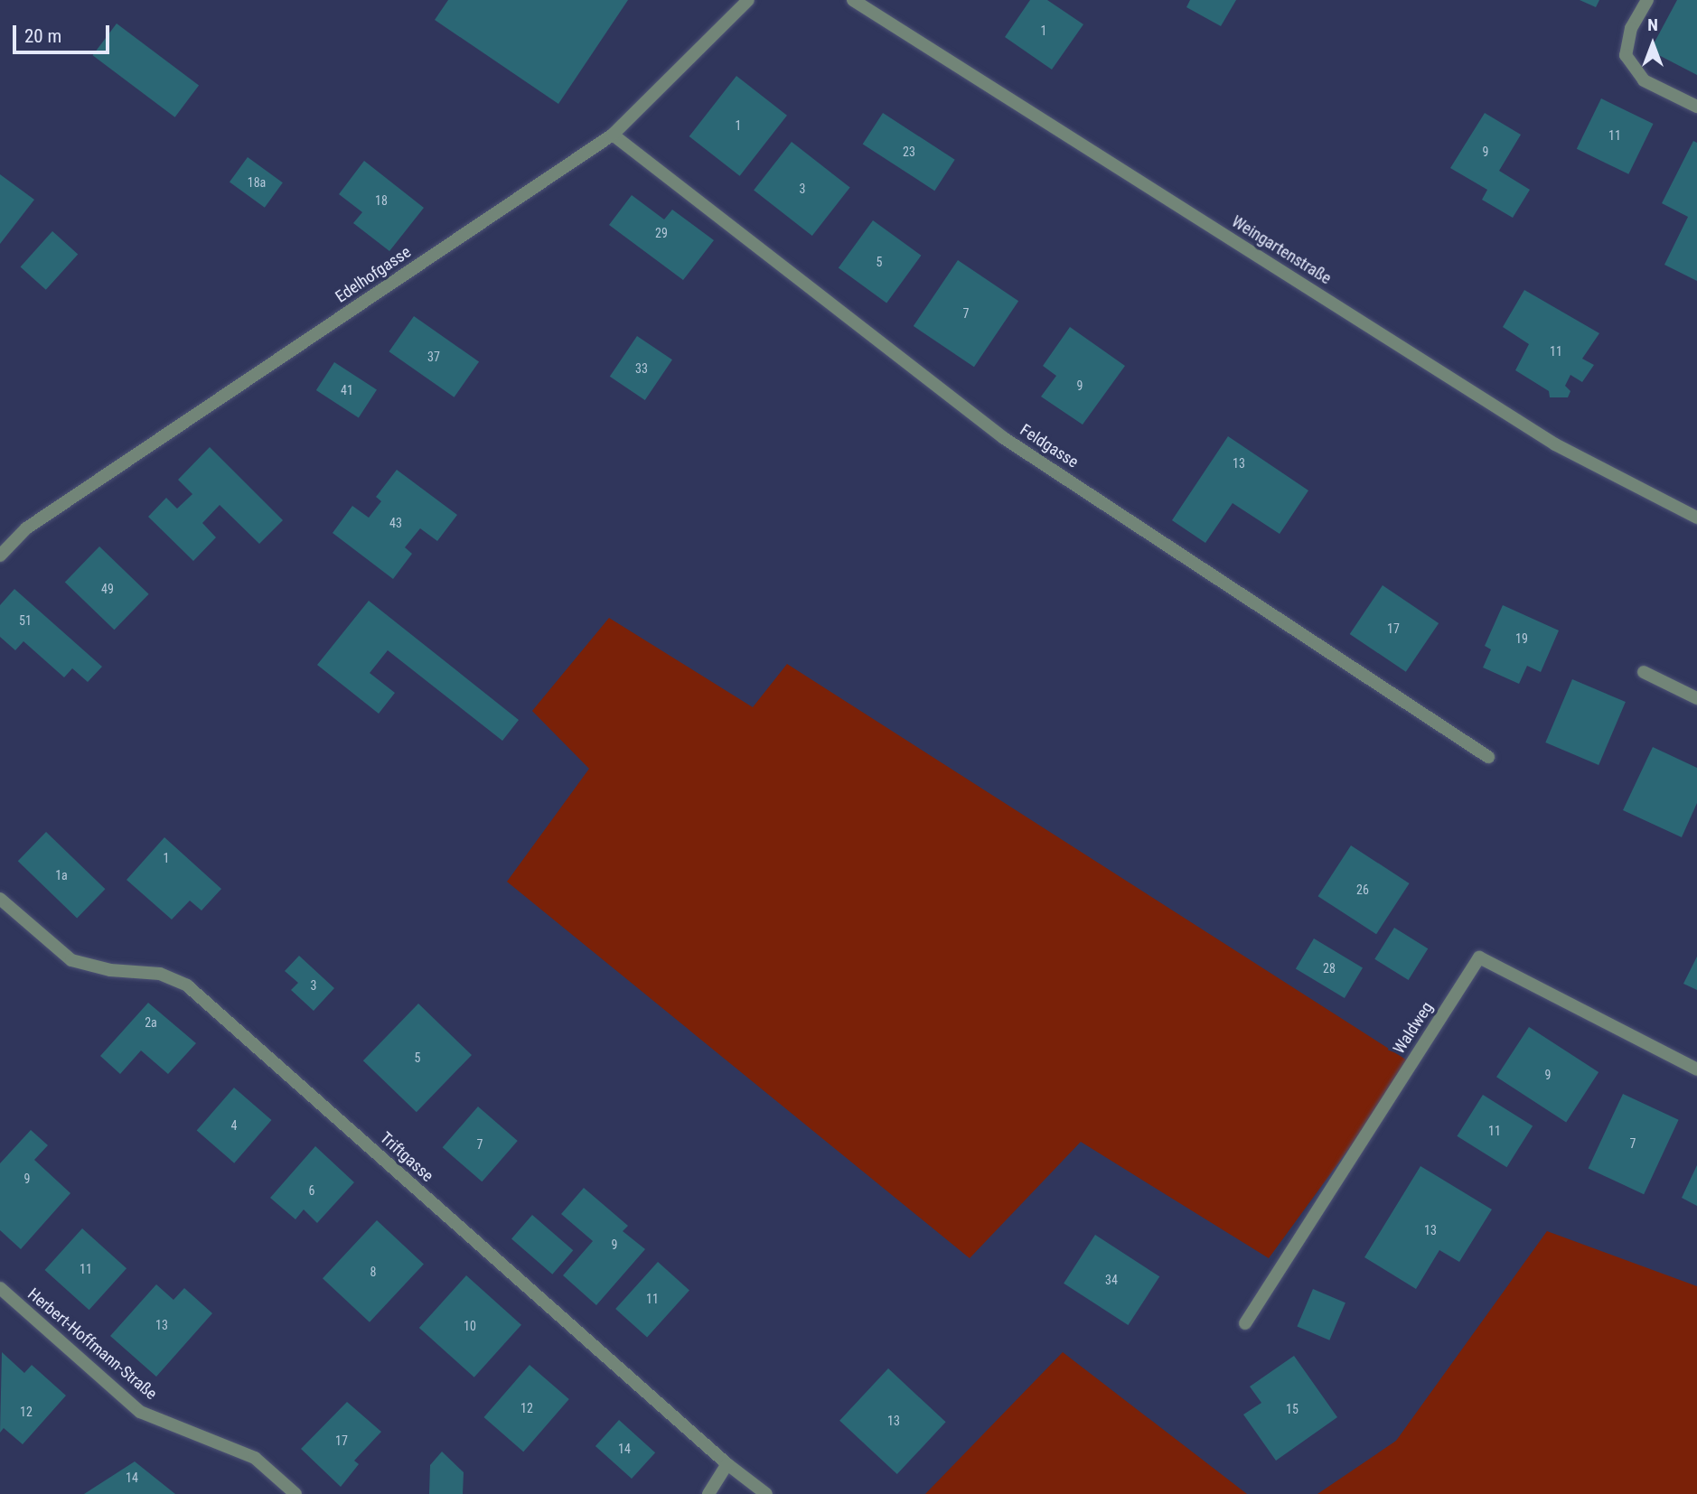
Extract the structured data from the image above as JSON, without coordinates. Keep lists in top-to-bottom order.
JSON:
{
  "streets": {
    "street": [
      "Weingartenstraße",
      "Edelhofgasse",
      "Feldgasse",
      "Waldweg",
      "Triftgasse",
      "Herbert-Hoffmann-Straße"
    ]
  },
  "crossings": [
    ["Edelhofgasse", "Feldgasse"]
  ],
  "house_numbers": [
    "1",
    "1",
    "11",
    "23",
    "9",
    "18a",
    "3",
    "18",
    "29",
    "5",
    "7",
    "11",
    "37",
    "33",
    "9",
    "41",
    "13",
    "43",
    "49",
    "51",
    "17",
    "19",
    "1",
    "1a",
    "26",
    "28",
    "3",
    "2a",
    "5",
    "9",
    "4",
    "11",
    "7",
    "7",
    "9",
    "6",
    "13",
    "9",
    "11",
    "8",
    "34",
    "11",
    "13",
    "10",
    "12",
    "15",
    "12",
    "13",
    "17",
    "14",
    "14"
  ],
  "scale_bar": "20 m",
  "north": "top"
}
